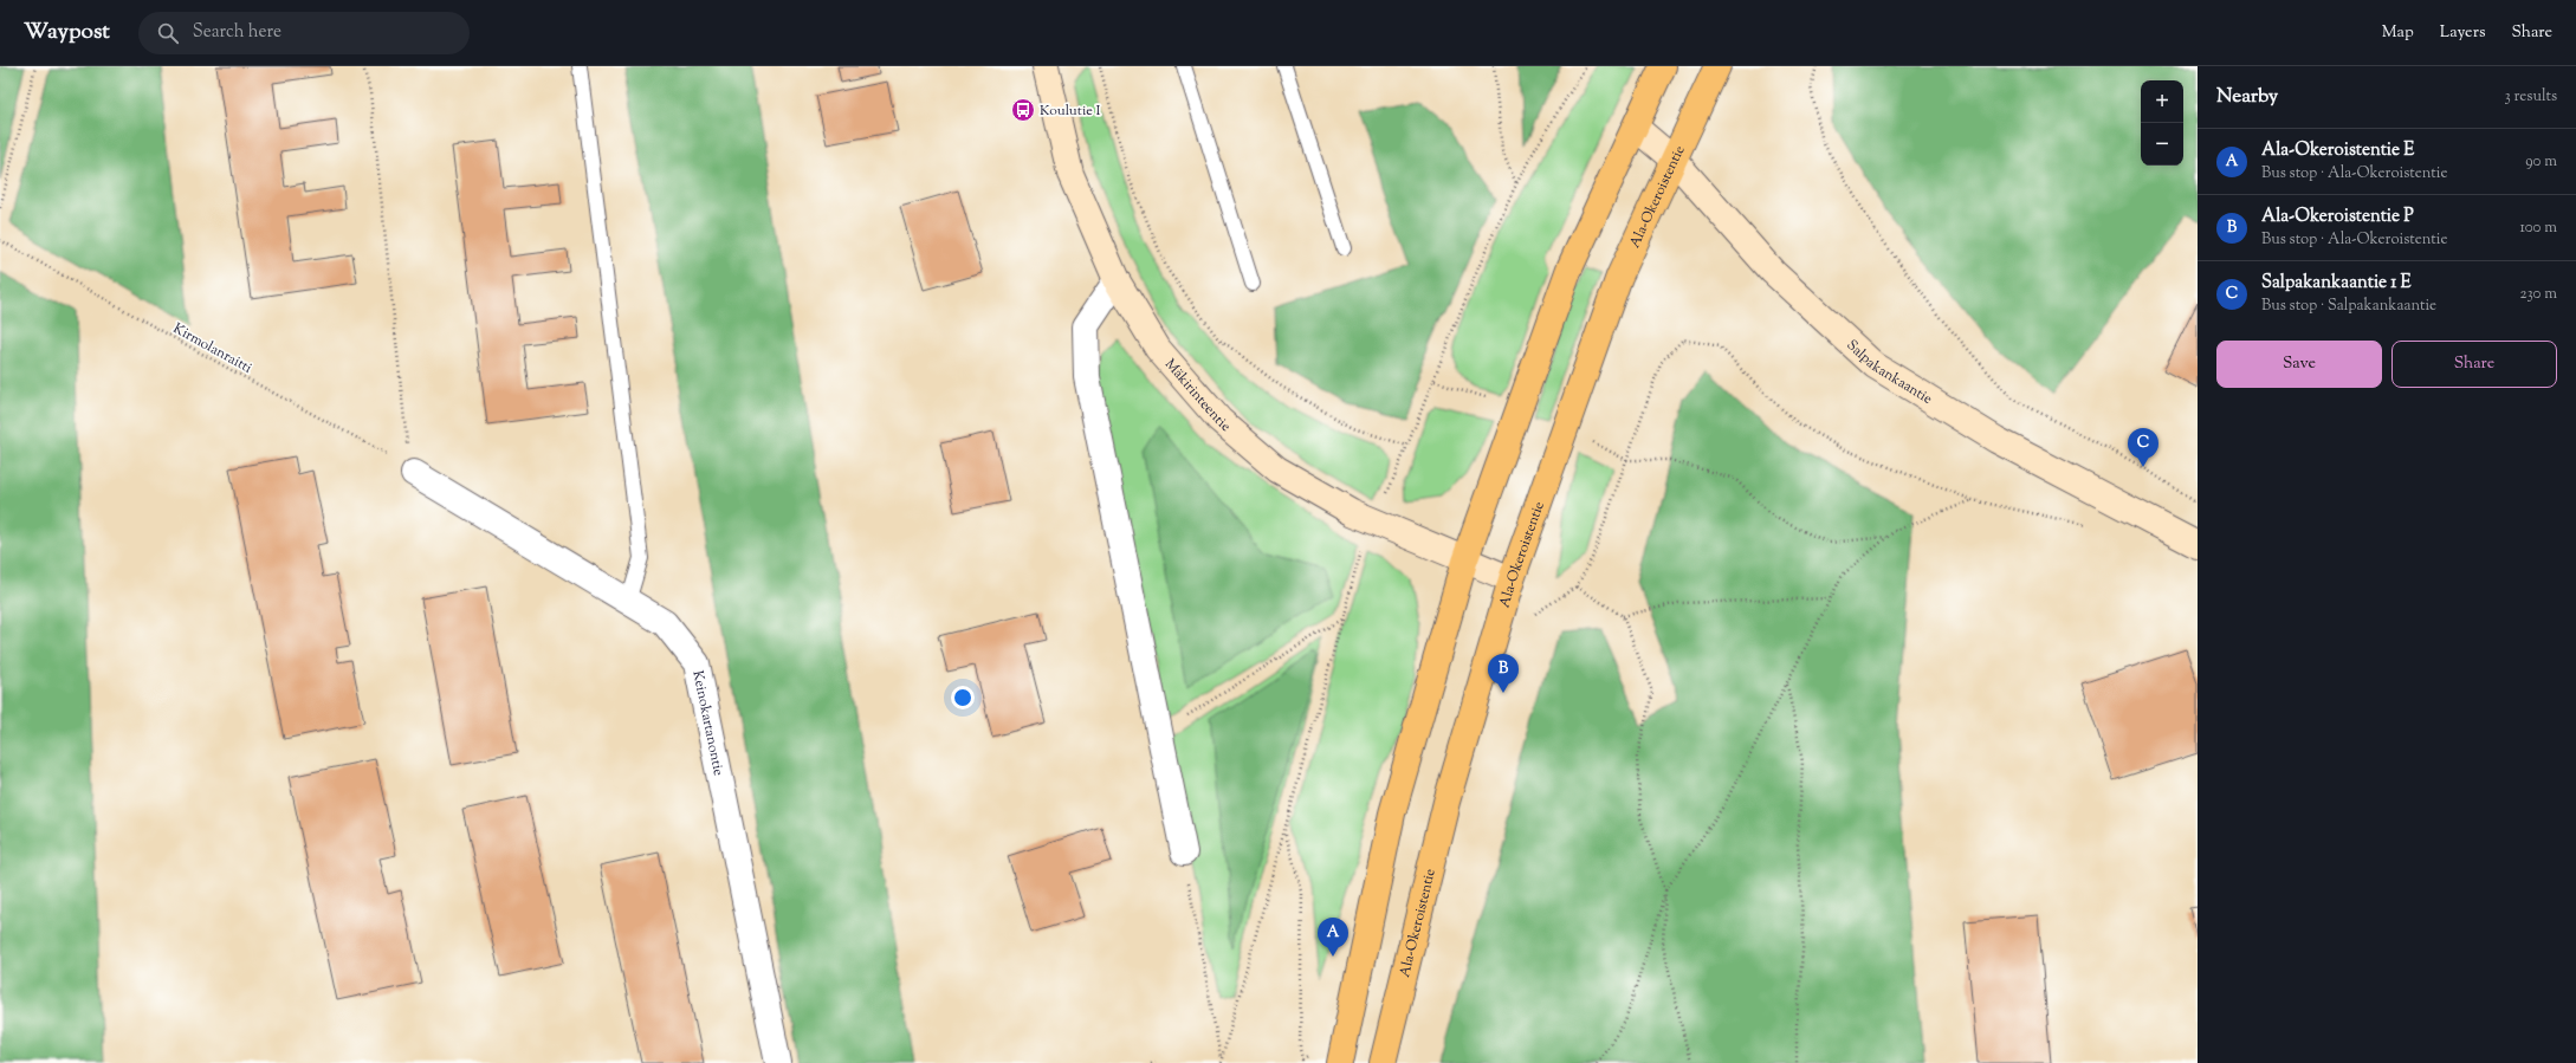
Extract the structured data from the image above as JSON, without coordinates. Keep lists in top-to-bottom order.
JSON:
{
  "streets": {
    "main road": ["Ala-Okeroistentie"],
    "street": ["Salpakankaantie", "Mäkirinteentie", "Keinokartanontie"],
    "path": ["Kirmolanraitti"]
  },
  "crossings": [
    ["Ala-Okeroistentie", "Salpakankaantie"],
    ["Ala-Okeroistentie", "Mäkirinteentie"],
    ["Kirmolanraitti", "Keinokartanontie"]
  ],
  "places": {
    "bus stop": ["Koulutie I"]
  },
  "page": {
    "header": "Waypost",
    "search": "Search here",
    "nav": ["Map", "Layers", "Share"],
    "heading": ["Nearby", "3 results"],
    "map_buttons": ["+", "−"],
    "list": [
      {
        "mark": "A",
        "name": "Ala-Okeroistentie E",
        "note": "Bus stop · Ala-Okeroistentie",
        "value": "90 m"
      },
      {
        "mark": "B",
        "name": "Ala-Okeroistentie P",
        "note": "Bus stop · Ala-Okeroistentie",
        "value": "100 m"
      },
      {
        "mark": "C",
        "name": "Salpakankaantie 1 E",
        "note": "Bus stop · Salpakankaantie",
        "value": "230 m"
      }
    ],
    "buttons": ["Save", "Share"],
    "pins": ["C", "B", "A"]
  }
}
